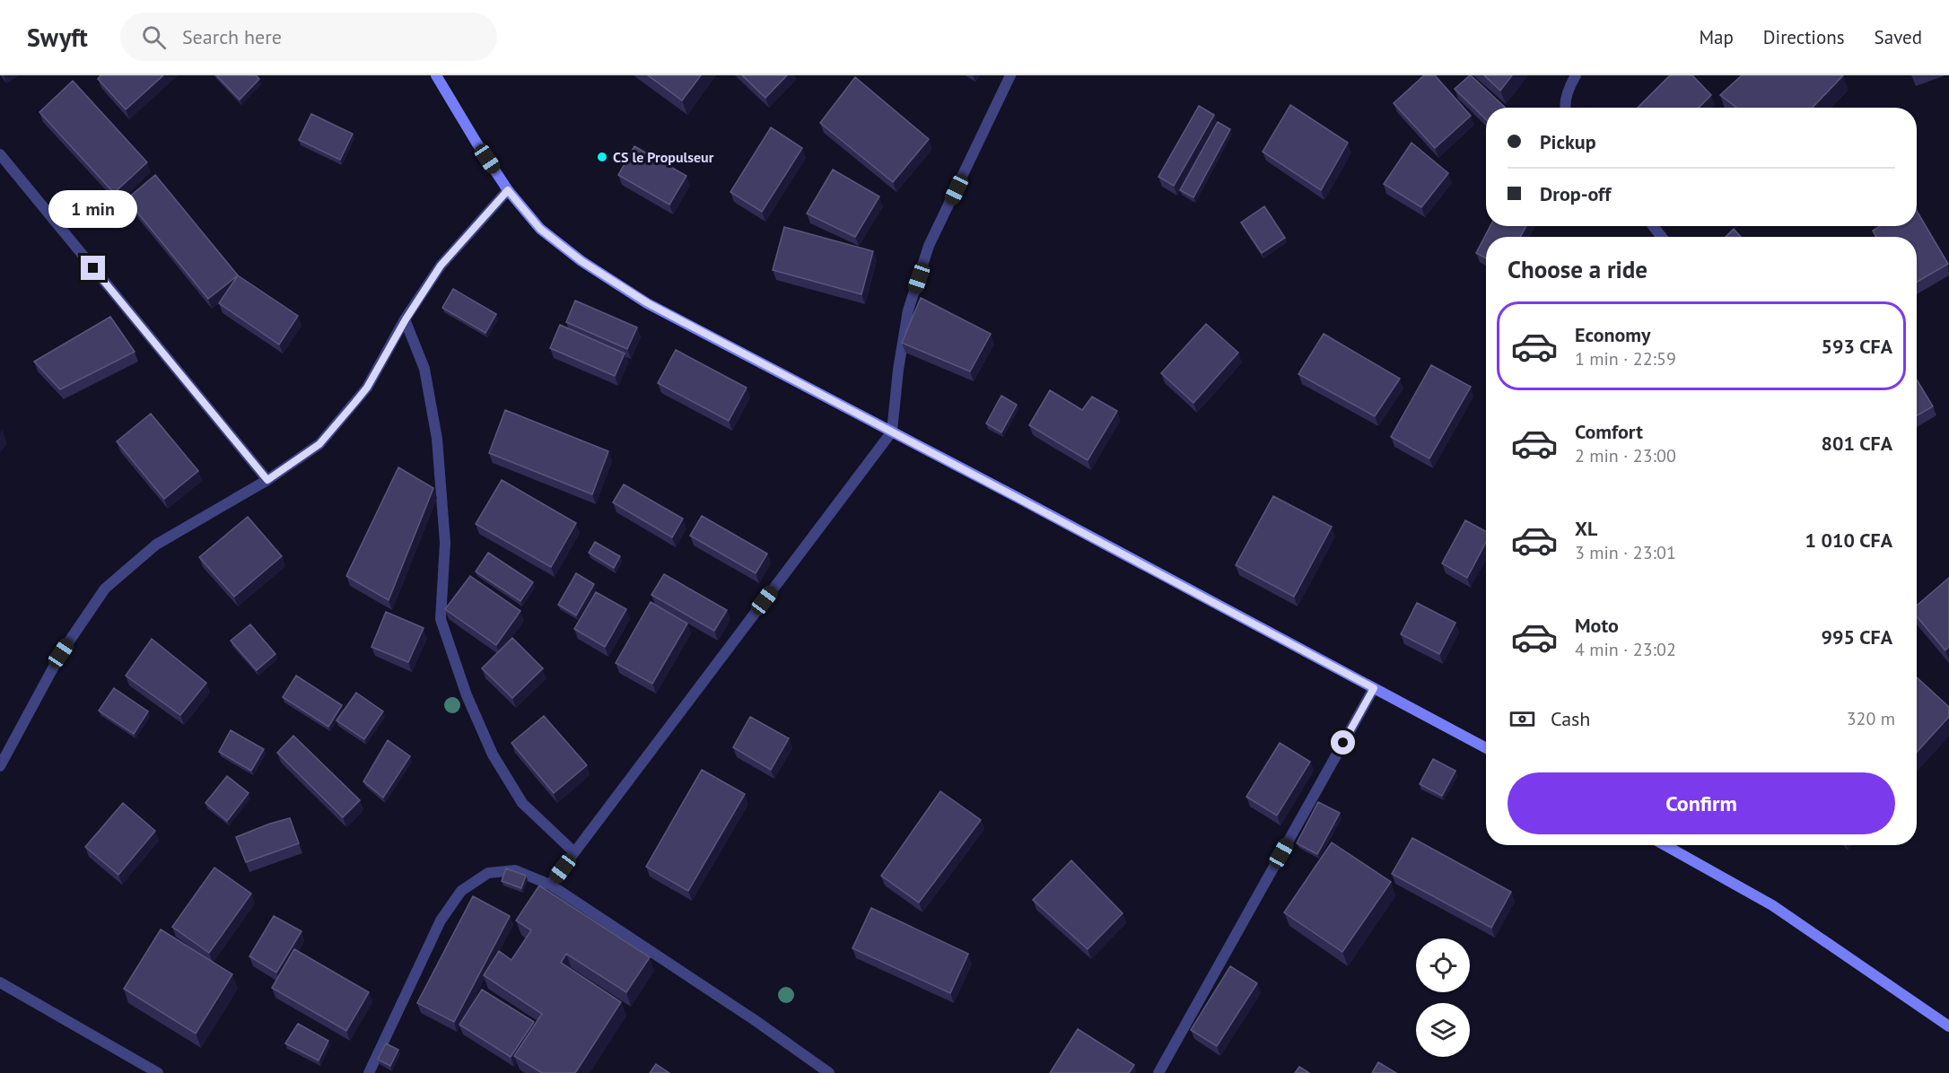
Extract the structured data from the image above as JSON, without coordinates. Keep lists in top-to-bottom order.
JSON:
{
  "places": ["CS le Propulseur"],
  "page": {
    "header": "Swyft",
    "search": "Search here",
    "nav": ["Map", "Directions", "Saved"],
    "banner": ["Pickup", "Drop-off"],
    "bubble": "1 min",
    "heading": "Choose a ride",
    "list": [
      {
        "name": "Economy",
        "note": "1 min · 22:59",
        "value": "593 CFA"
      },
      {
        "name": "Comfort",
        "note": "2 min · 23:00",
        "value": "801 CFA"
      },
      {
        "name": "XL",
        "note": "3 min · 23:01",
        "value": "1 010 CFA"
      },
      {
        "name": "Moto",
        "note": "4 min · 23:02",
        "value": "995 CFA"
      }
    ],
    "pay": ["Cash", "320 m"],
    "buttons": "Confirm"
  }
}
